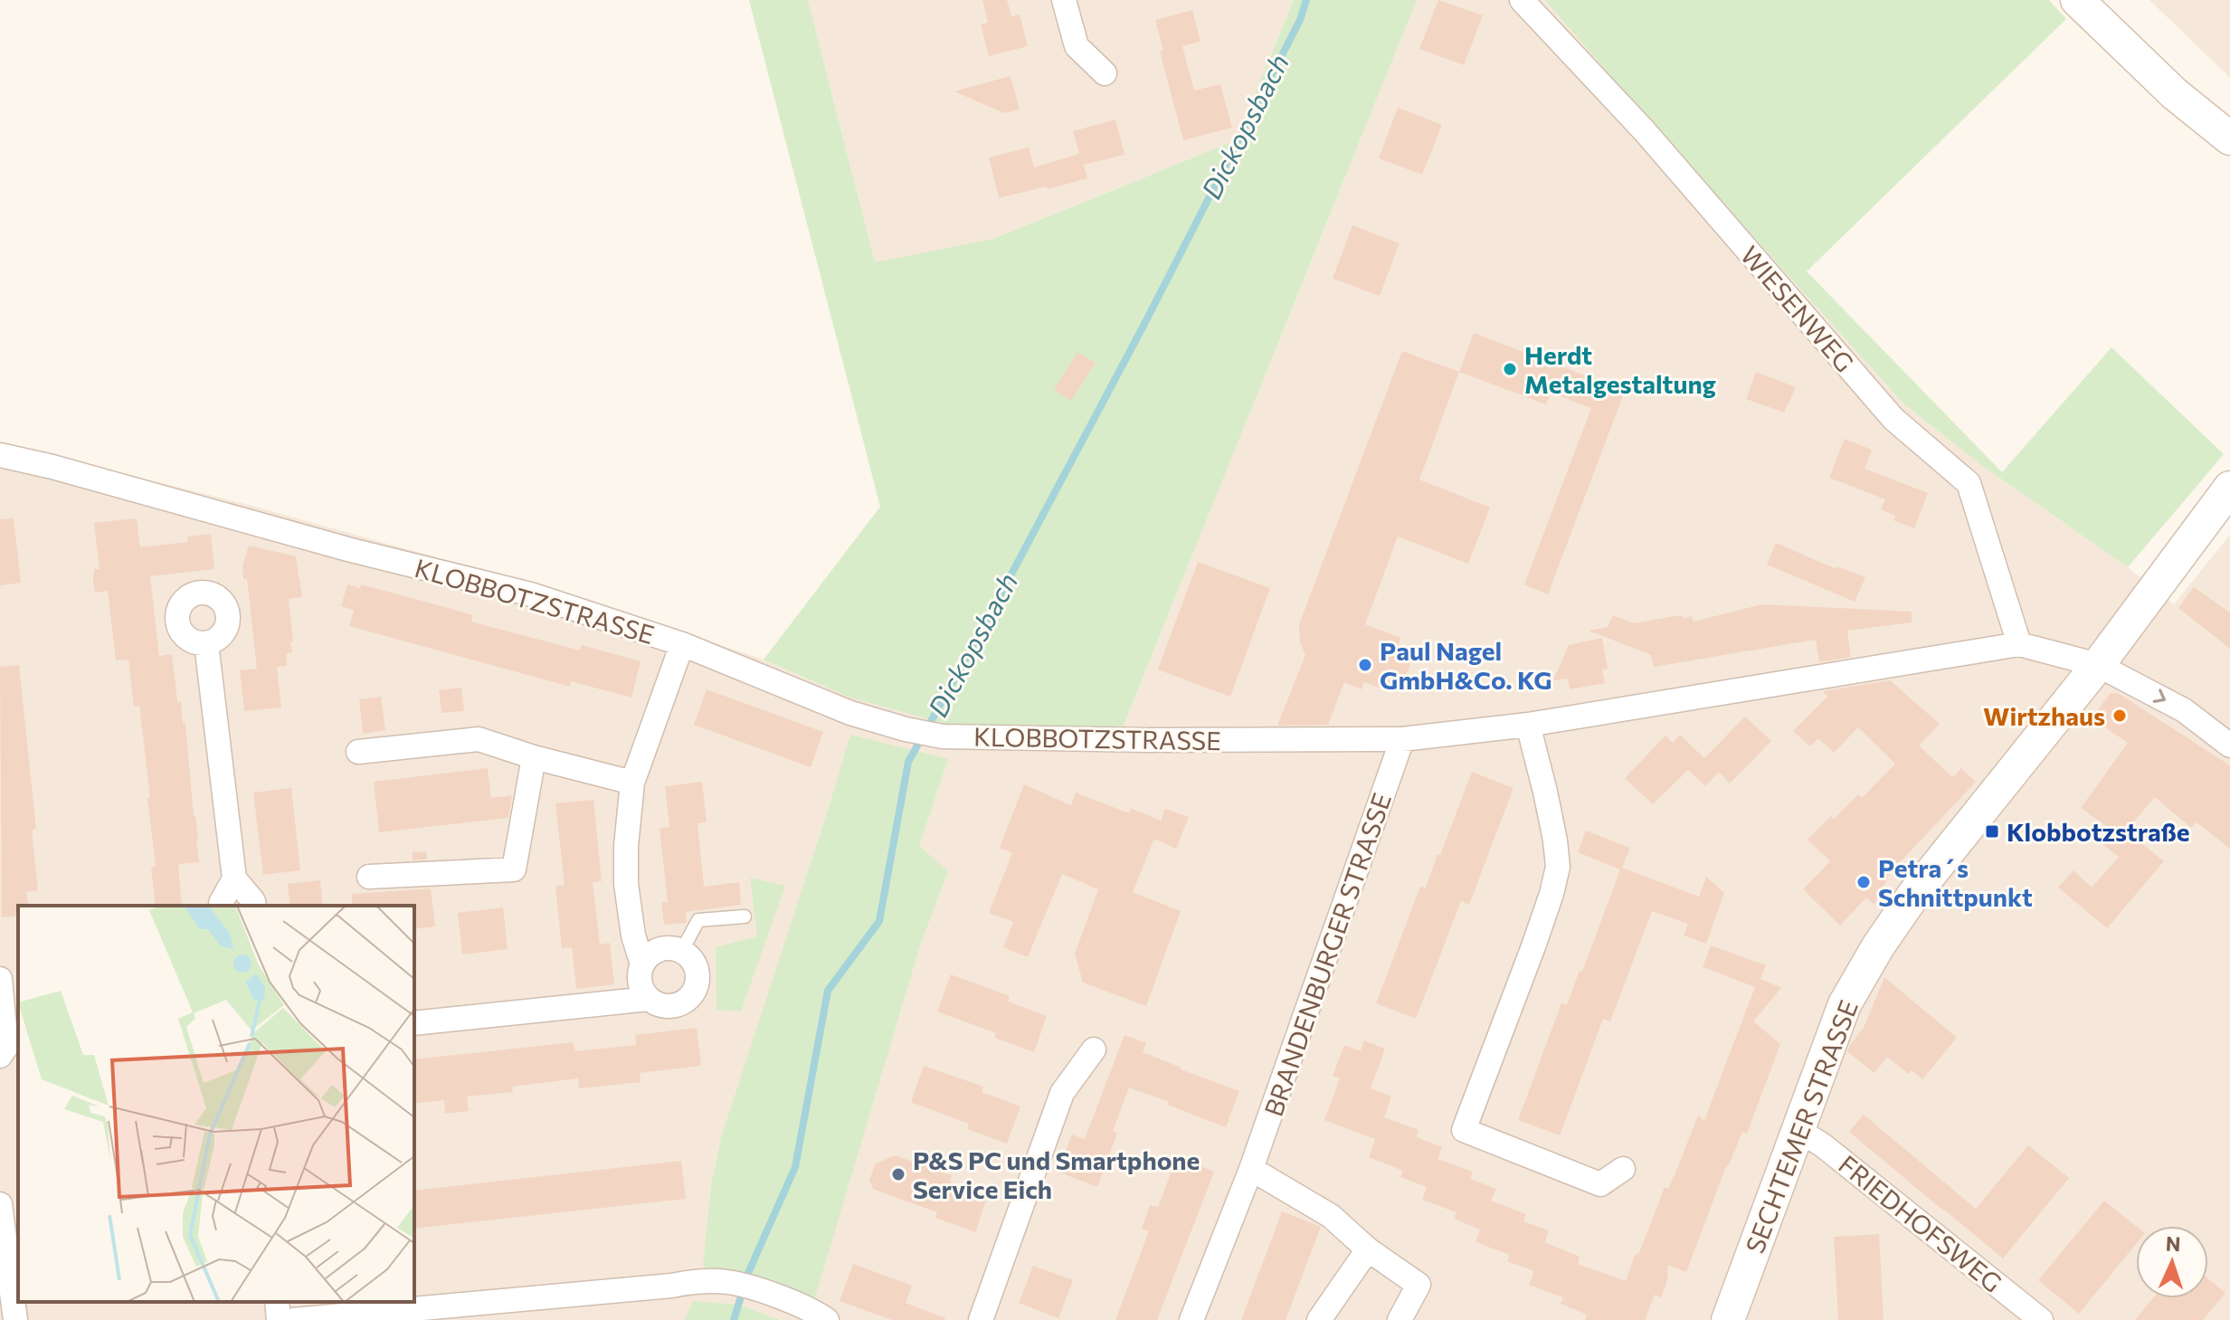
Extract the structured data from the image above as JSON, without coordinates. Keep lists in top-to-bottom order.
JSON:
{
  "streets": {
    "street": [
      "WIESENWEG",
      "KLOBBOTZSTRASSE",
      "BRANDENBURGER STRASSE",
      "SECHTEMER STRASSE",
      "FRIEDHOFSWEG"
    ]
  },
  "crossings": [
    ["WIESENWEG", "KLOBBOTZSTRASSE"],
    ["KLOBBOTZSTRASSE", "BRANDENBURGER STRASSE"],
    ["KLOBBOTZSTRASSE", "SECHTEMER STRASSE"],
    ["SECHTEMER STRASSE", "FRIEDHOFSWEG"]
  ],
  "water": ["Dickopsbach"],
  "places": {
    "other": [
      "Herdt Metalgestaltung",
      "Paul Nagel GmbH&Co. KG",
      "Wirtzhaus",
      "Petra´s Schnittpunkt",
      "P&S PC und Smartphone Service Eich"
    ],
    "transit": ["Klobbotzstraße"]
  },
  "north": "top"
}
